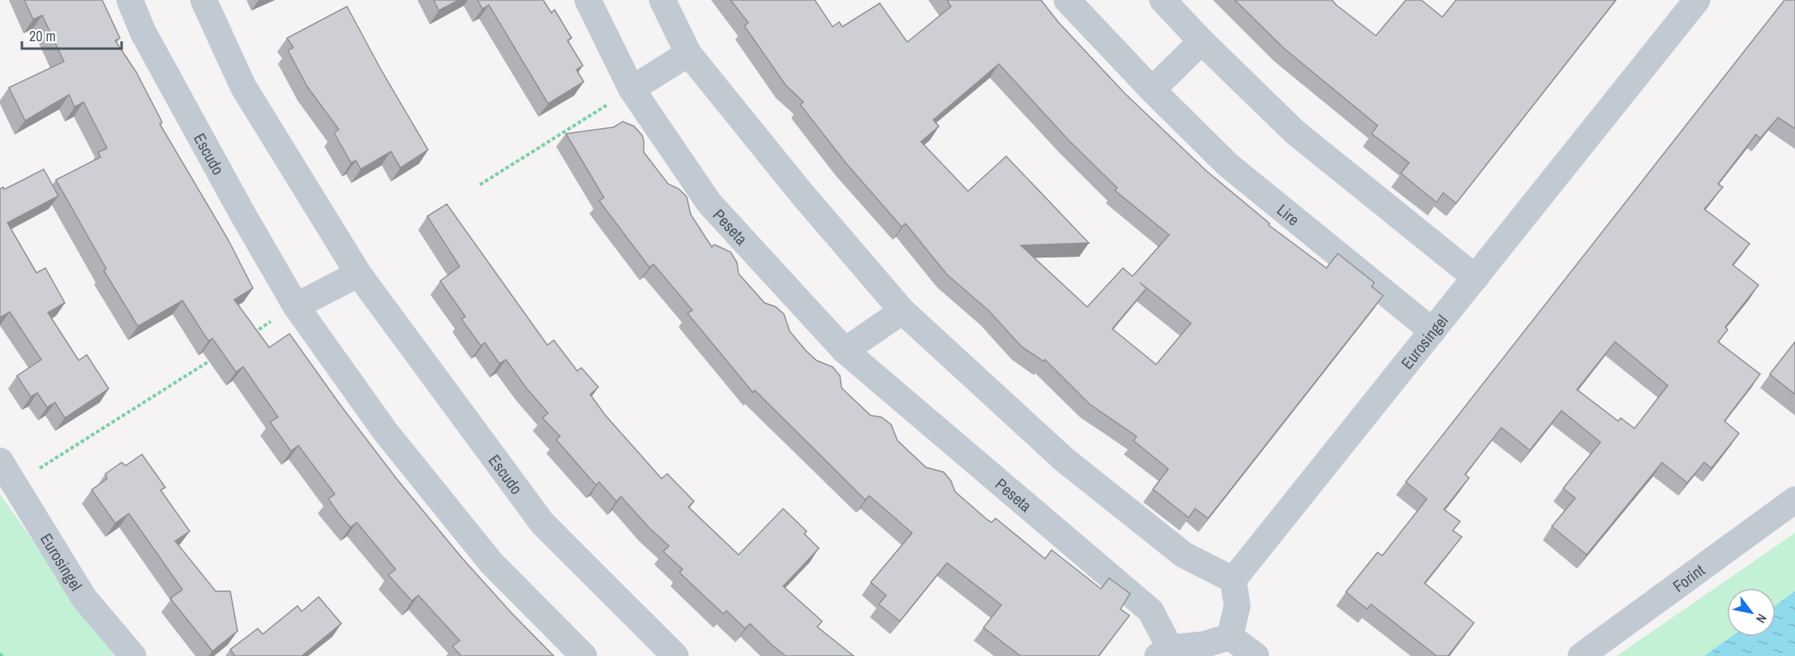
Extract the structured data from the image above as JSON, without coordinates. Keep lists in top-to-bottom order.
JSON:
{
  "streets": {
    "street": [
      "Escudo",
      "Lire",
      "Peseta",
      "Eurosingel",
      "Forint"
    ]
  },
  "crossings": [
    ["Lire", "Eurosingel"]
  ],
  "scale_bar": "20 m",
  "north": "bottom right"
}
